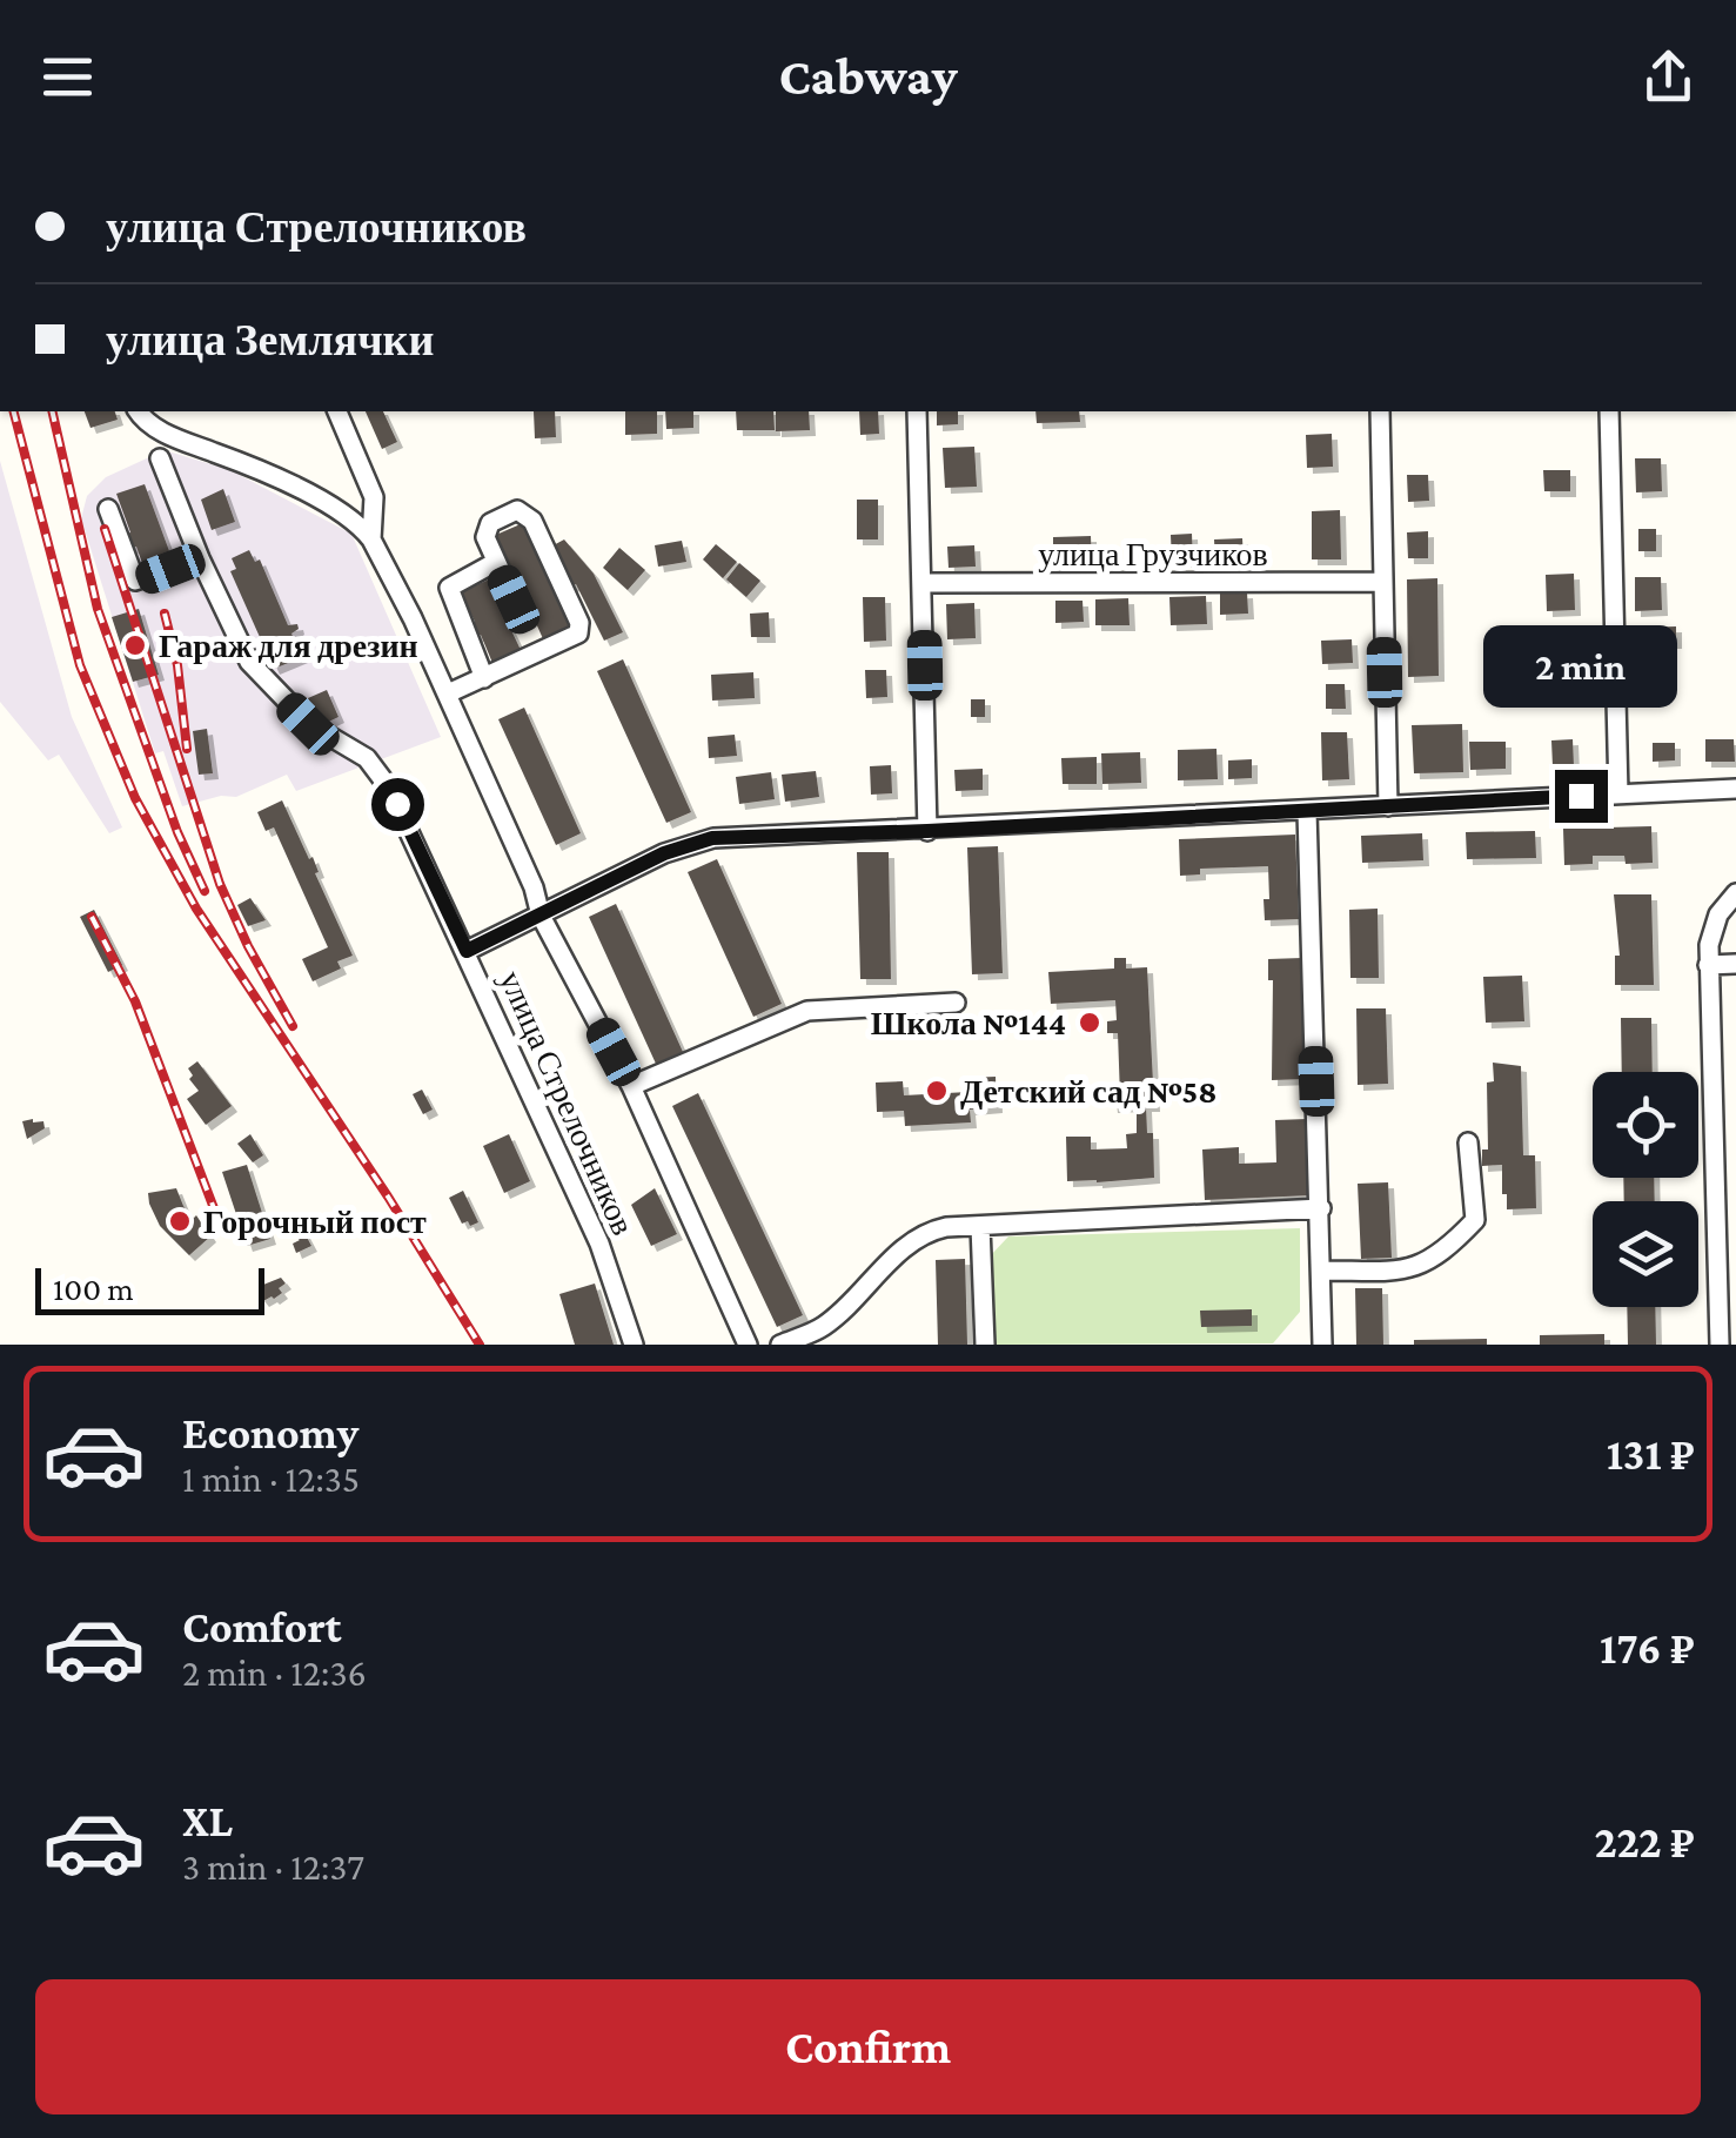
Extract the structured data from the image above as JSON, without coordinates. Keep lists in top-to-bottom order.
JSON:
{
  "streets": {
    "street": ["улица Грузчиков", "улица Стрелочников"]
  },
  "places": [
    "Гараж для дрезин",
    "Школа №144",
    "Детский сад №58",
    "Горочный пост"
  ],
  "scale_bar": "100 m",
  "page": {
    "header": "Cabway",
    "banner": ["улица Стрелочников", "улица Землячки"],
    "bubble": "2 min",
    "scale": "100 m",
    "list": [
      {
        "name": "Economy",
        "note": "1 min · 12:35",
        "value": "131 ₽"
      },
      {
        "name": "Comfort",
        "note": "2 min · 12:36",
        "value": "176 ₽"
      },
      {
        "name": "XL",
        "note": "3 min · 12:37",
        "value": "222 ₽"
      }
    ],
    "buttons": "Confirm"
  }
}
